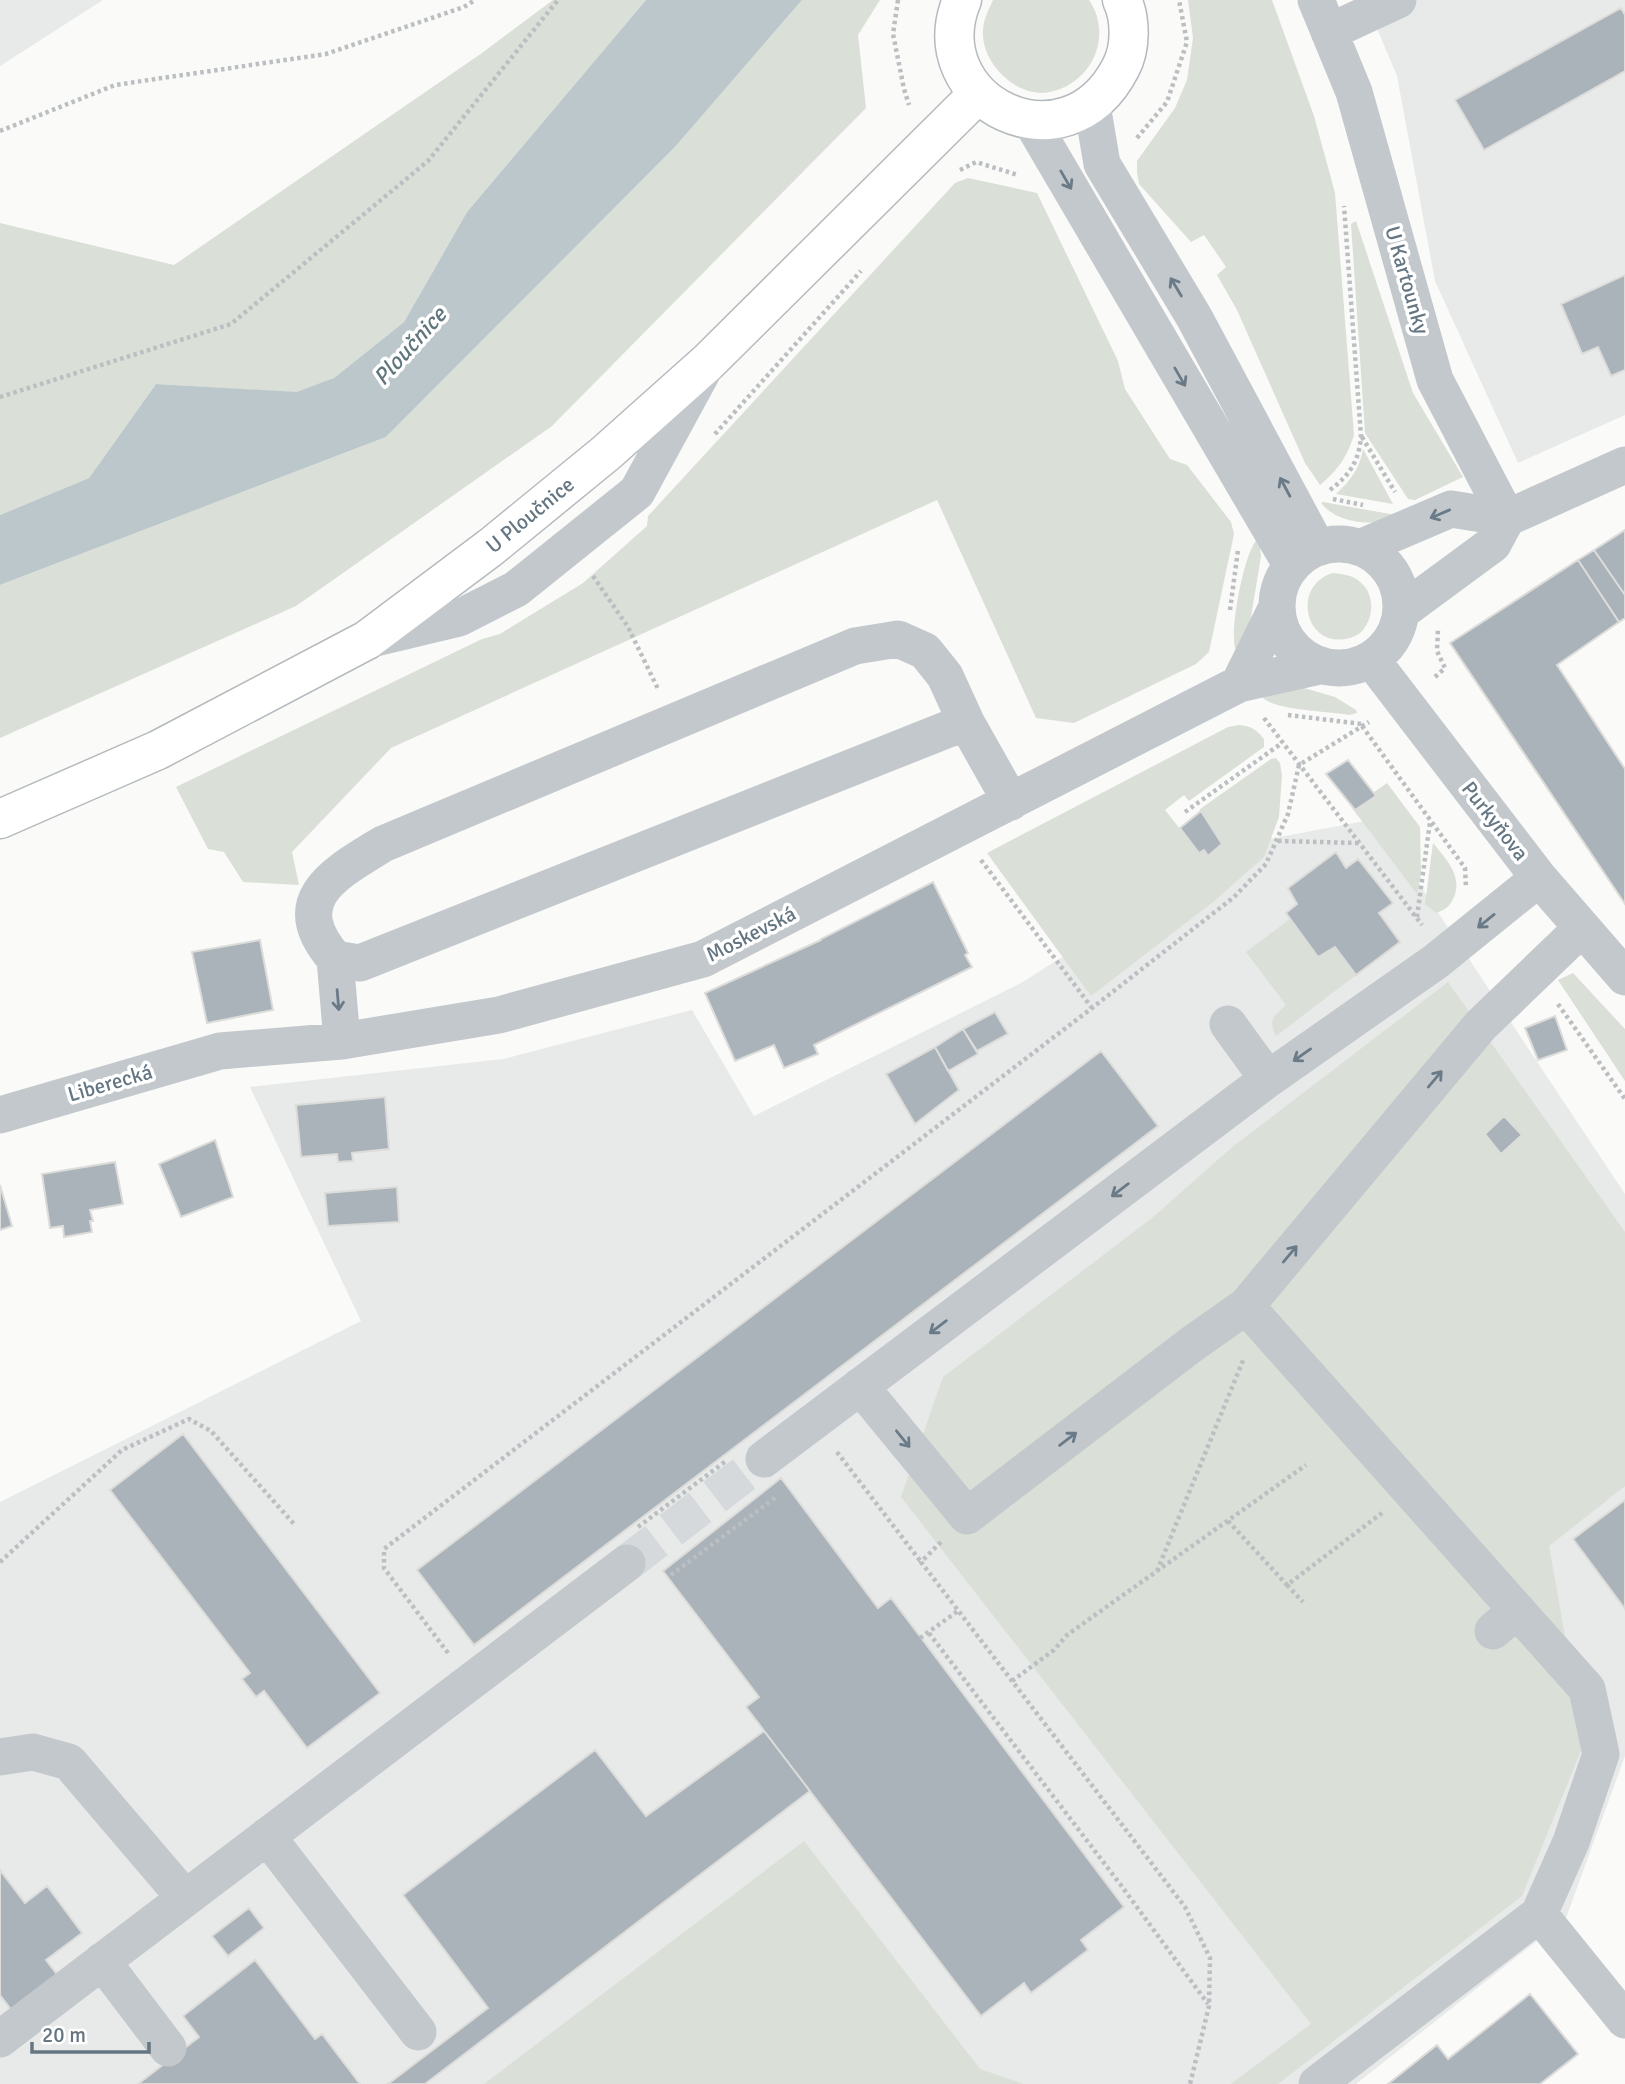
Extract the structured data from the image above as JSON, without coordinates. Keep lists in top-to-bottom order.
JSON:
{
  "streets": {
    "main road": ["U Ploučnice"],
    "street": [
      "U Kartounky",
      "Purkyňova",
      "Moskevská",
      "Liberecká"
    ]
  },
  "crossings": [
    ["Purkyňova", "Moskevská"],
    ["Moskevská", "Liberecká"]
  ],
  "water": ["Ploučnice"],
  "scale_bar": "20 m"
}
